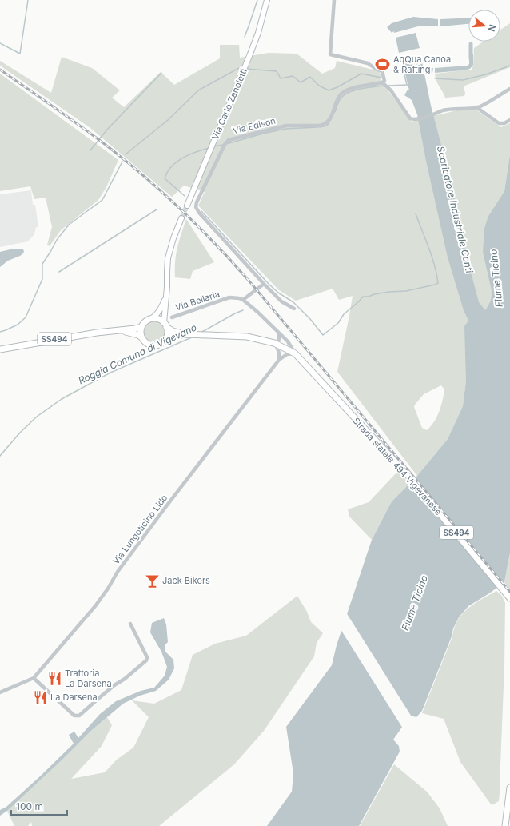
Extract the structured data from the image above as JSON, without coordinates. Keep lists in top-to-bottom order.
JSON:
{
  "streets": {
    "main road": ["Via Carlo Zanoletti", "SS494", "Strada statale 494 Vigevanese"],
    "street": ["Via Edison", "Via Bellaria", "Via Lungoticino Lido"]
  },
  "crossings": [
    ["SS494", "Strada statale 494 Vigevanese"]
  ],
  "water": ["Scaricatore Industriale Conti", "Fiume Ticino", "Roggia Comuna di Vigevano"],
  "places": {
    "sports": ["AqQua Canoa & Rafting"],
    "bar": ["Jack Bikers"],
    "restaurant": ["Trattoria La Darsena", "La Darsena"]
  },
  "scale_bar": "100 m",
  "north": "right"
}
